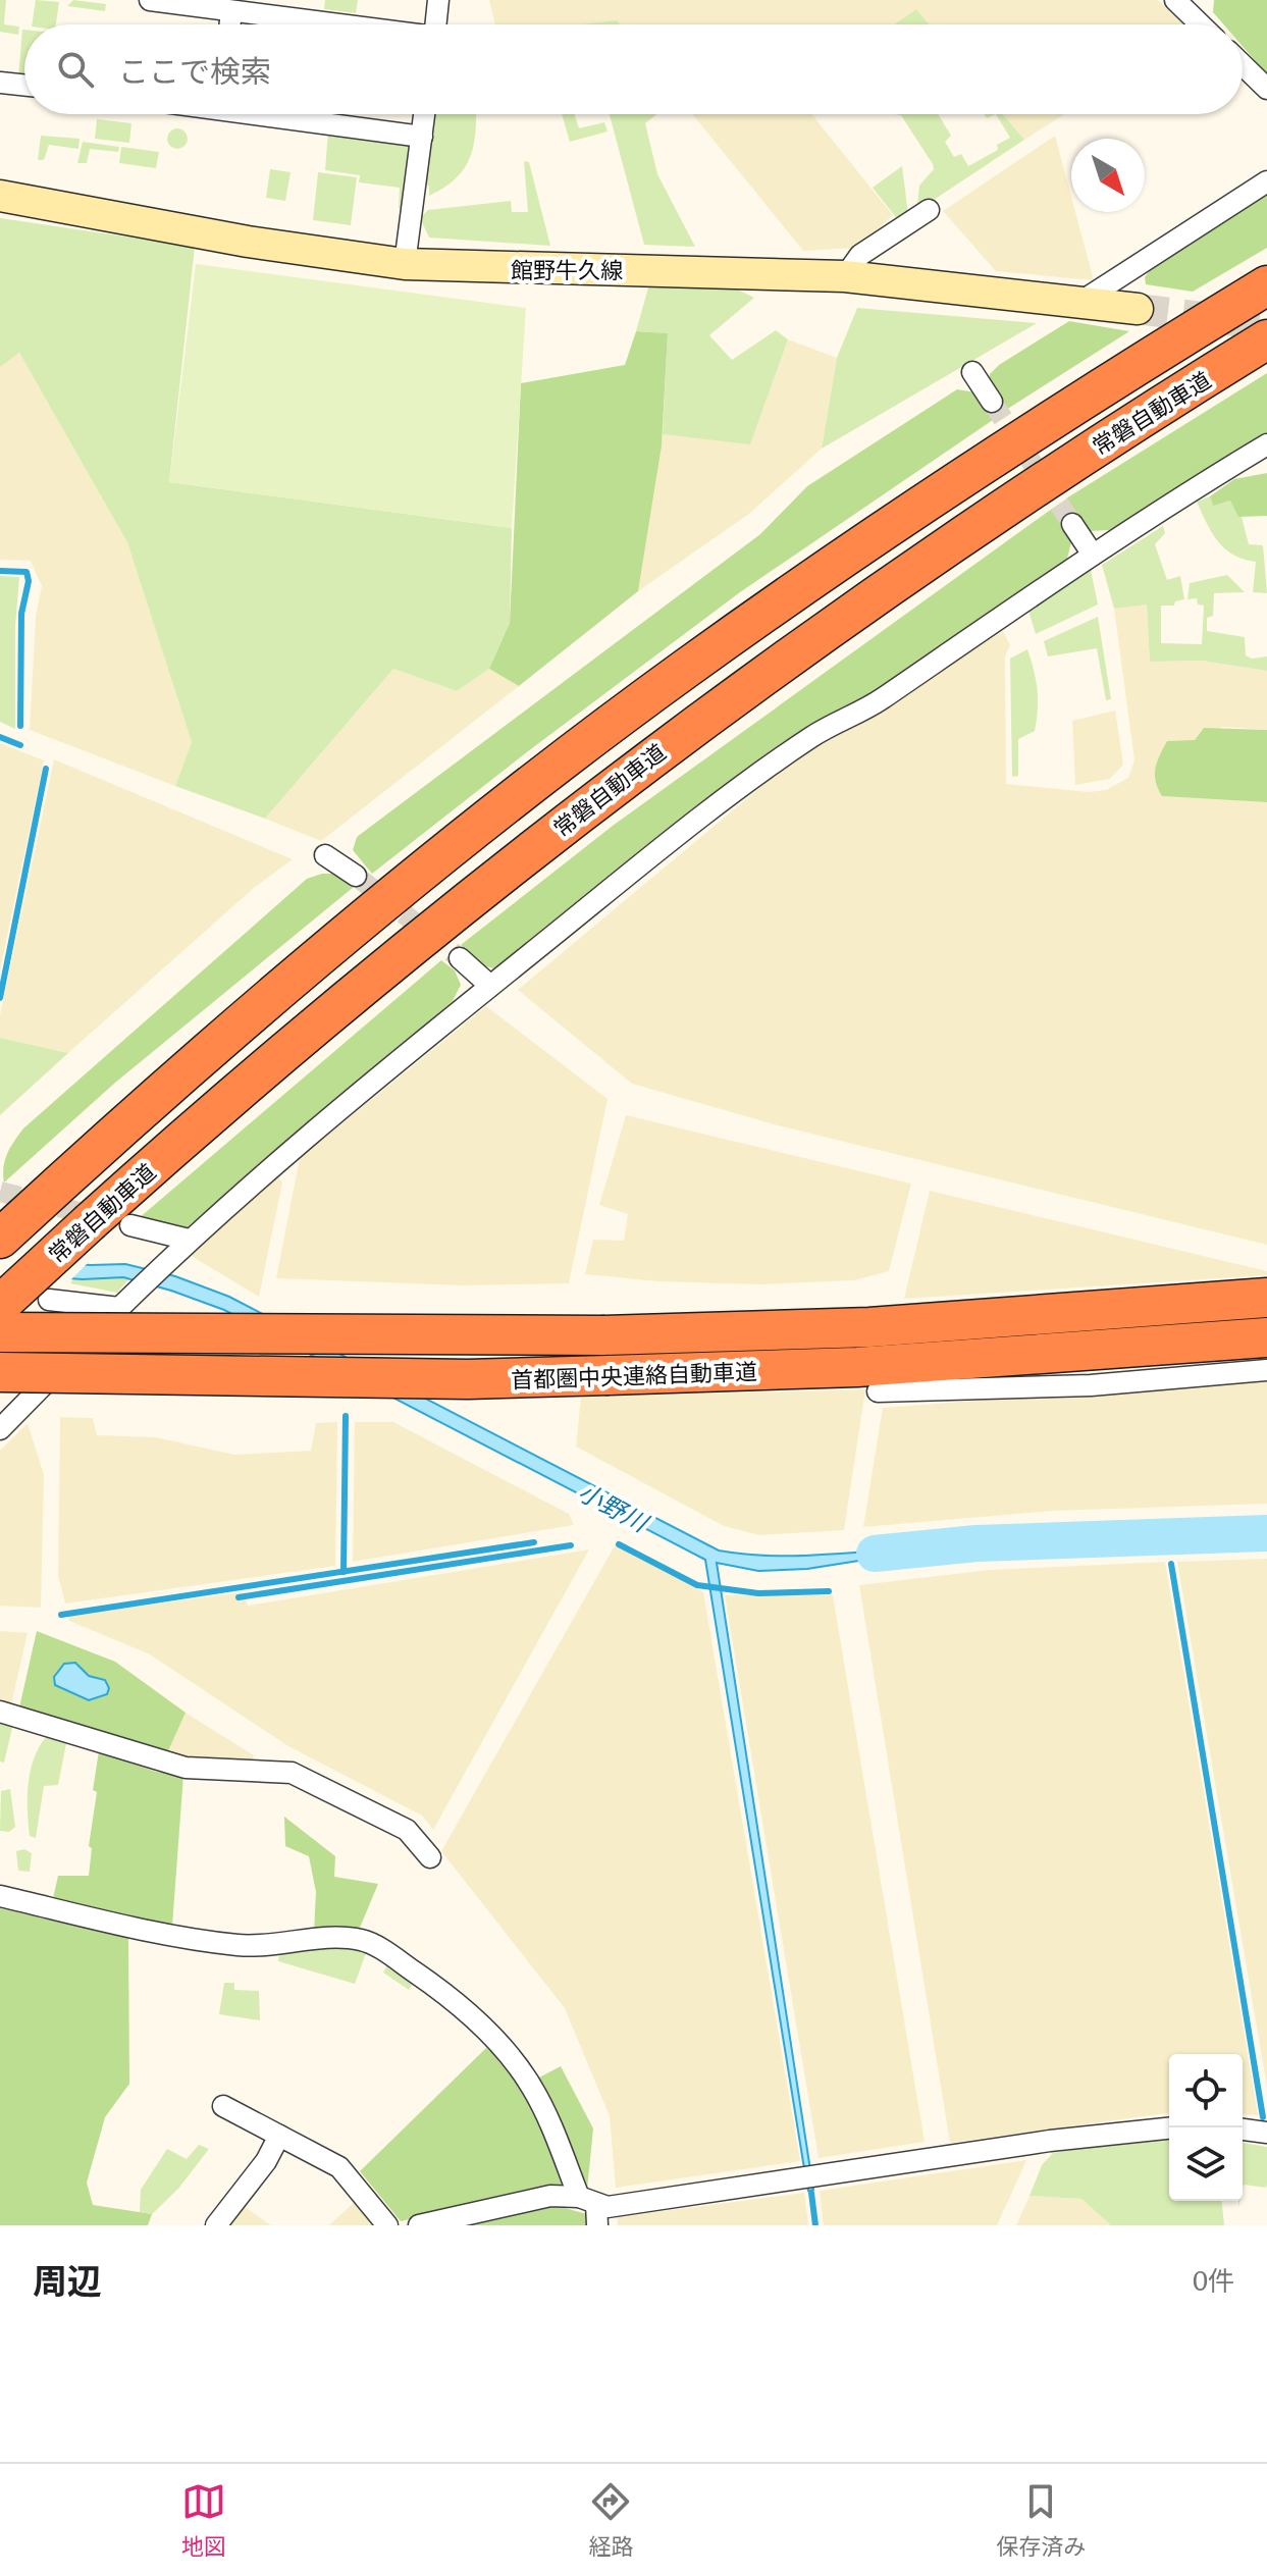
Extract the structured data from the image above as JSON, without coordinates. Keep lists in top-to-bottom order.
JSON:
{
  "streets": {
    "highway": ["常磐自動車道", "首都圏中央連絡自動車道"],
    "main road": ["館野牛久線"]
  },
  "water": ["小野川"],
  "north": "bottom right",
  "page": {
    "search": "ここで検索",
    "heading": ["周辺", "0件"],
    "nav": ["地図", "経路", "保存済み"]
  }
}
